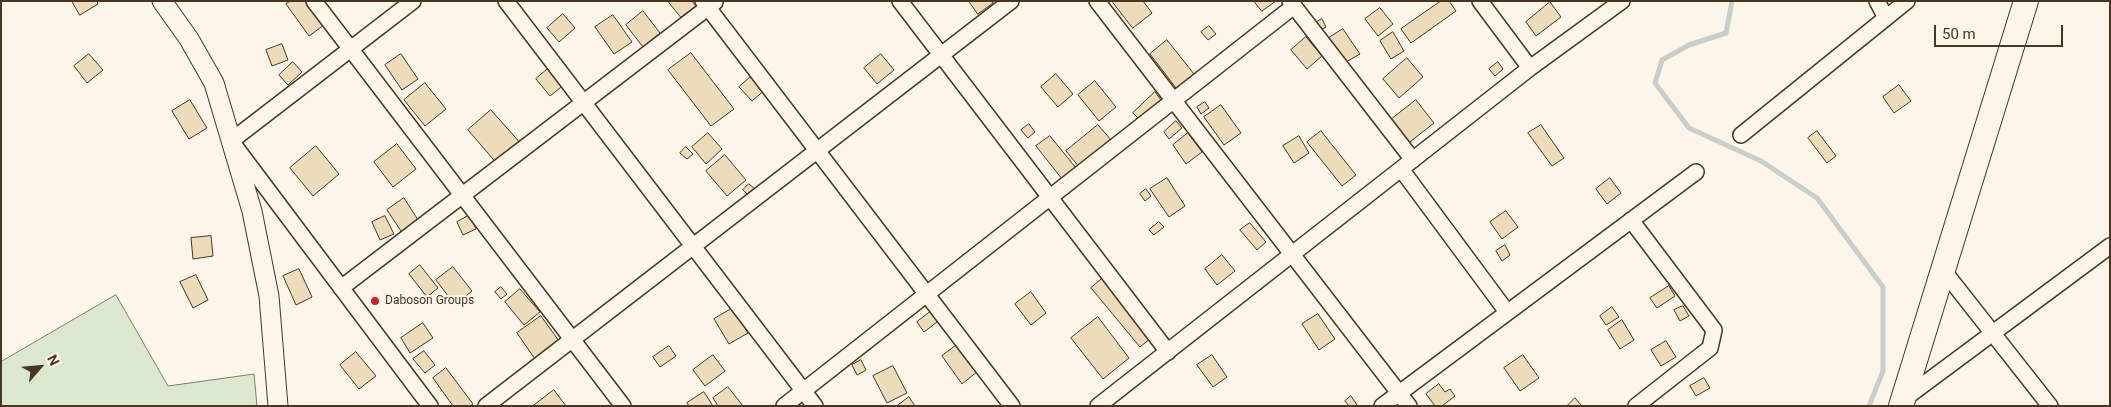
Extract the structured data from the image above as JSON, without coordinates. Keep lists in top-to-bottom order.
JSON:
{
  "places": ["Daboson Groups"],
  "scale_bar": "50 m",
  "north": "top right"
}
